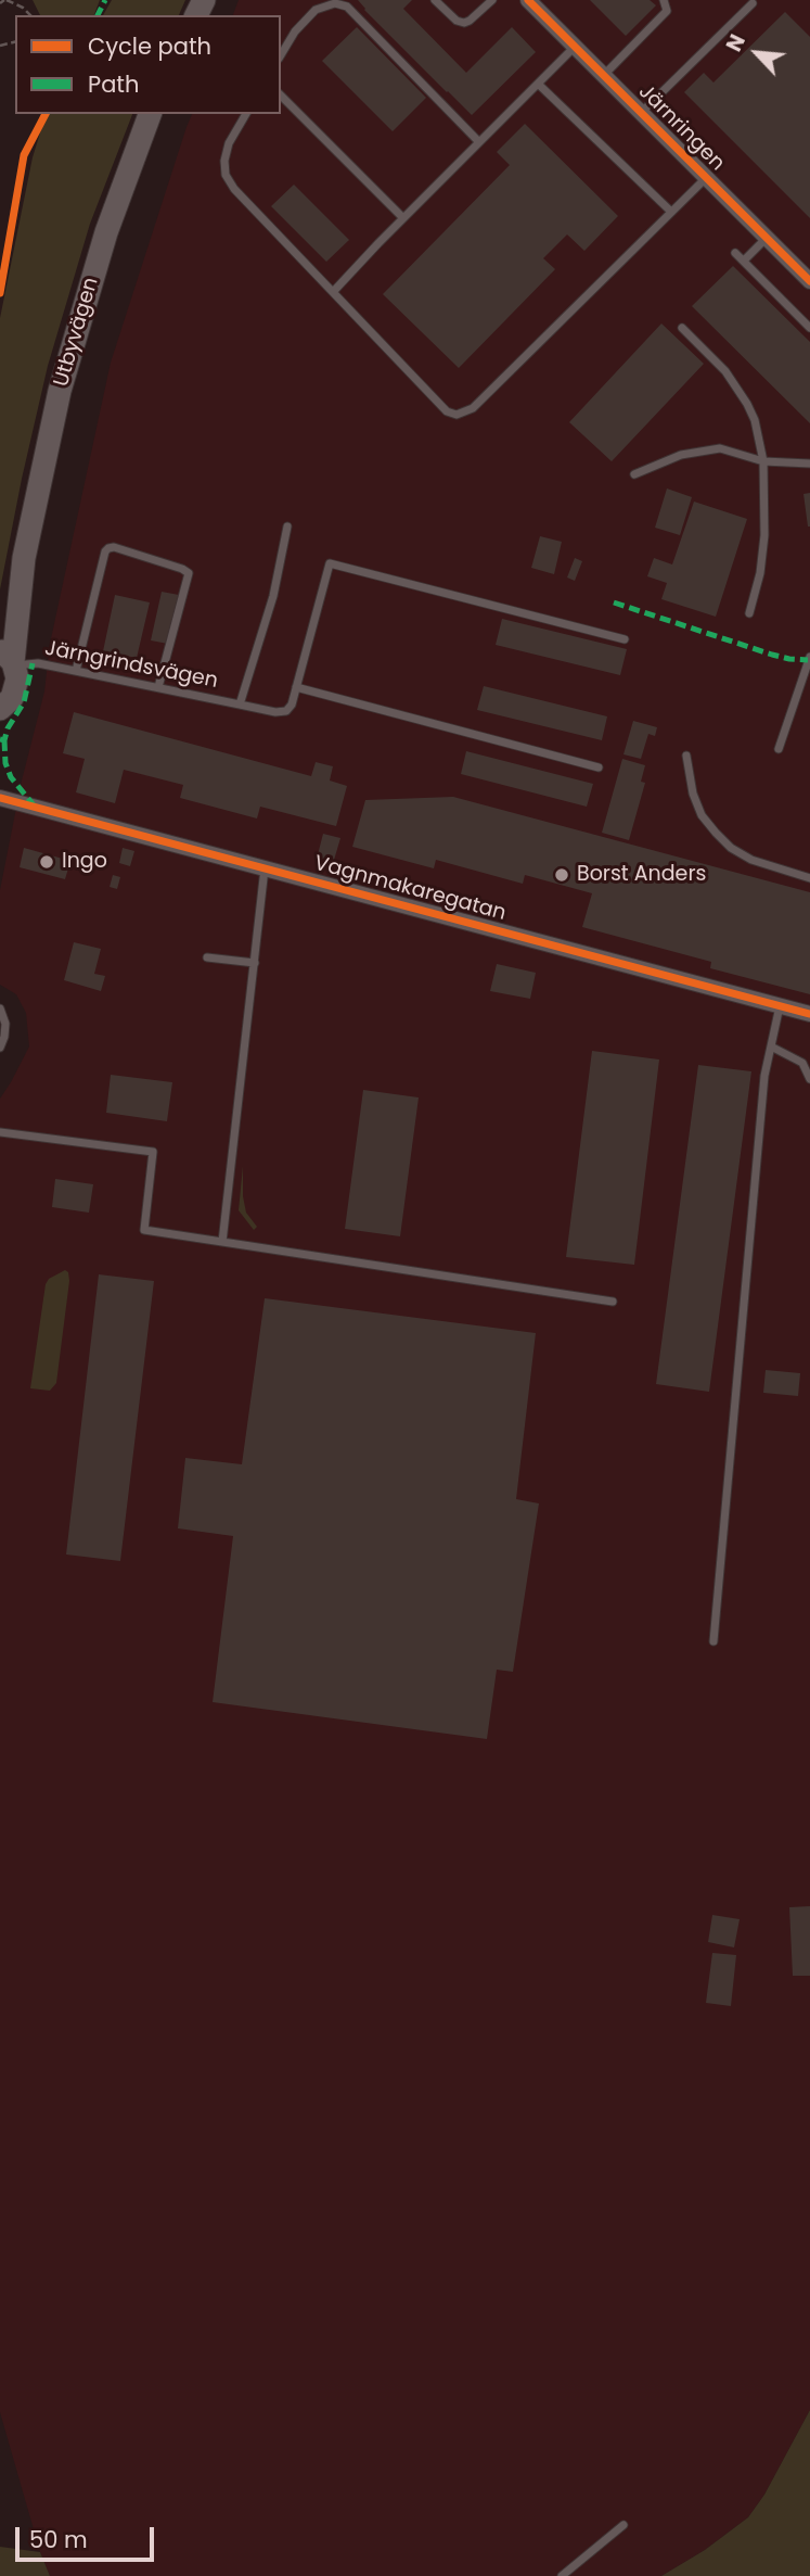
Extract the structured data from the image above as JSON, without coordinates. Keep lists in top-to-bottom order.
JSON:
{
  "streets": {
    "main road": ["Utbyvägen"],
    "street": ["Järnringen", "Vagnmakaregatan"],
    "lane": ["Järngrindsvägen"]
  },
  "crossings": [
    ["Utbyvägen", "Järngrindsvägen"]
  ],
  "places": ["Ingo", "Borst Anders"],
  "legend": ["Cycle path", "Path"],
  "scale_bar": "50 m",
  "north": "top left"
}
